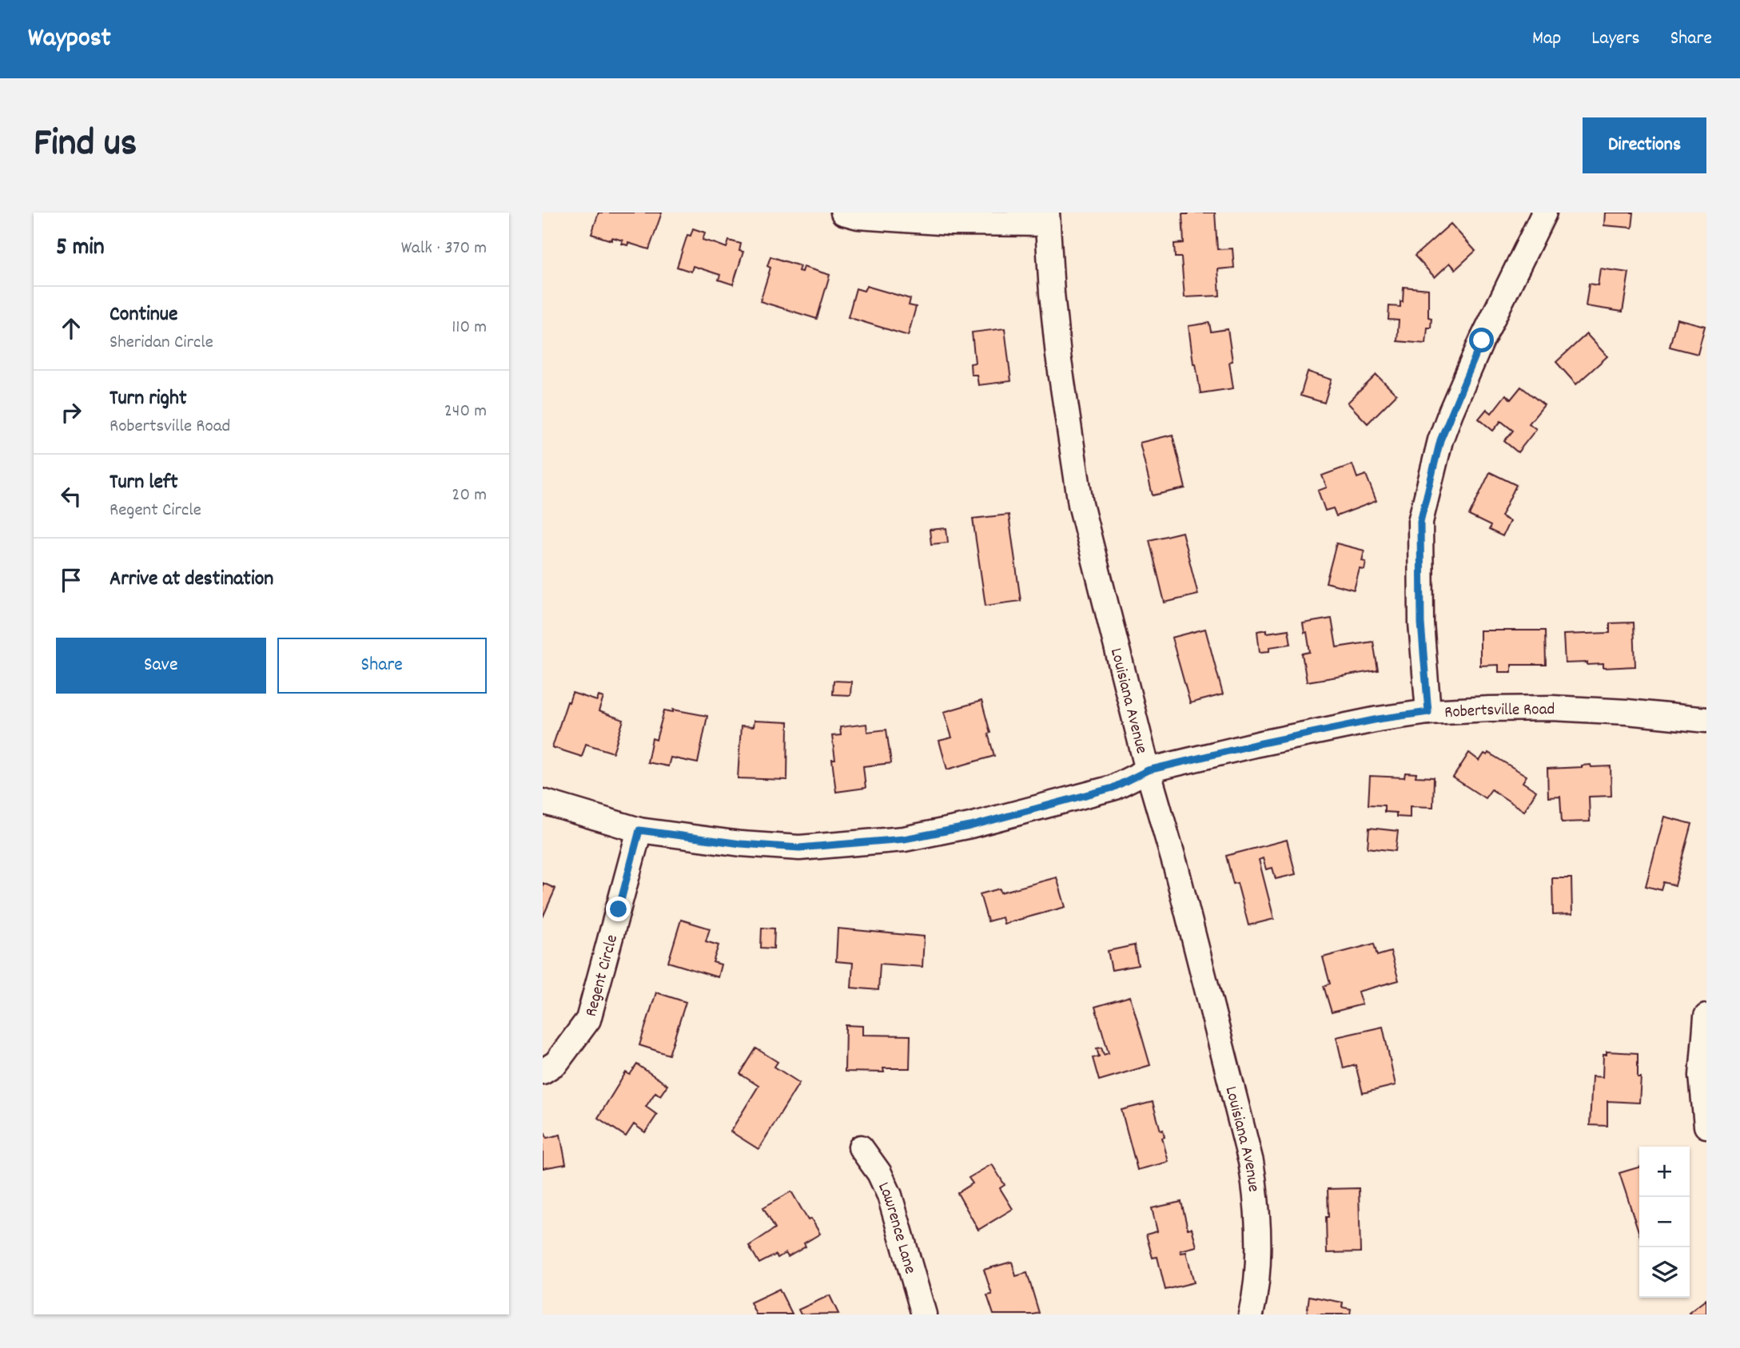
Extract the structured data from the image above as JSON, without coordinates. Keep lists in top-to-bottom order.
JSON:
{
  "streets": {
    "street": [
      "Louisiana Avenue",
      "Robertsville Road",
      "Regent Circle",
      "Lawrence Lane"
    ]
  },
  "crossings": [
    ["Louisiana Avenue", "Robertsville Road"],
    ["Robertsville Road", "Regent Circle"]
  ],
  "page": {
    "header": "Waypost",
    "nav": ["Map", "Layers", "Share"],
    "title": "Find us",
    "buttons": [
      "Directions",
      ["Save", "Share"]
    ],
    "heading": ["5 min", "Walk · 370 m"],
    "list": [
      ["Continue", "Sheridan Circle", "110 m"],
      ["Turn right", "Robertsville Road", "240 m"],
      ["Turn left", "Regent Circle", "20 m"],
      "Arrive at destination"
    ],
    "map_buttons": ["+", "−"]
  }
}
